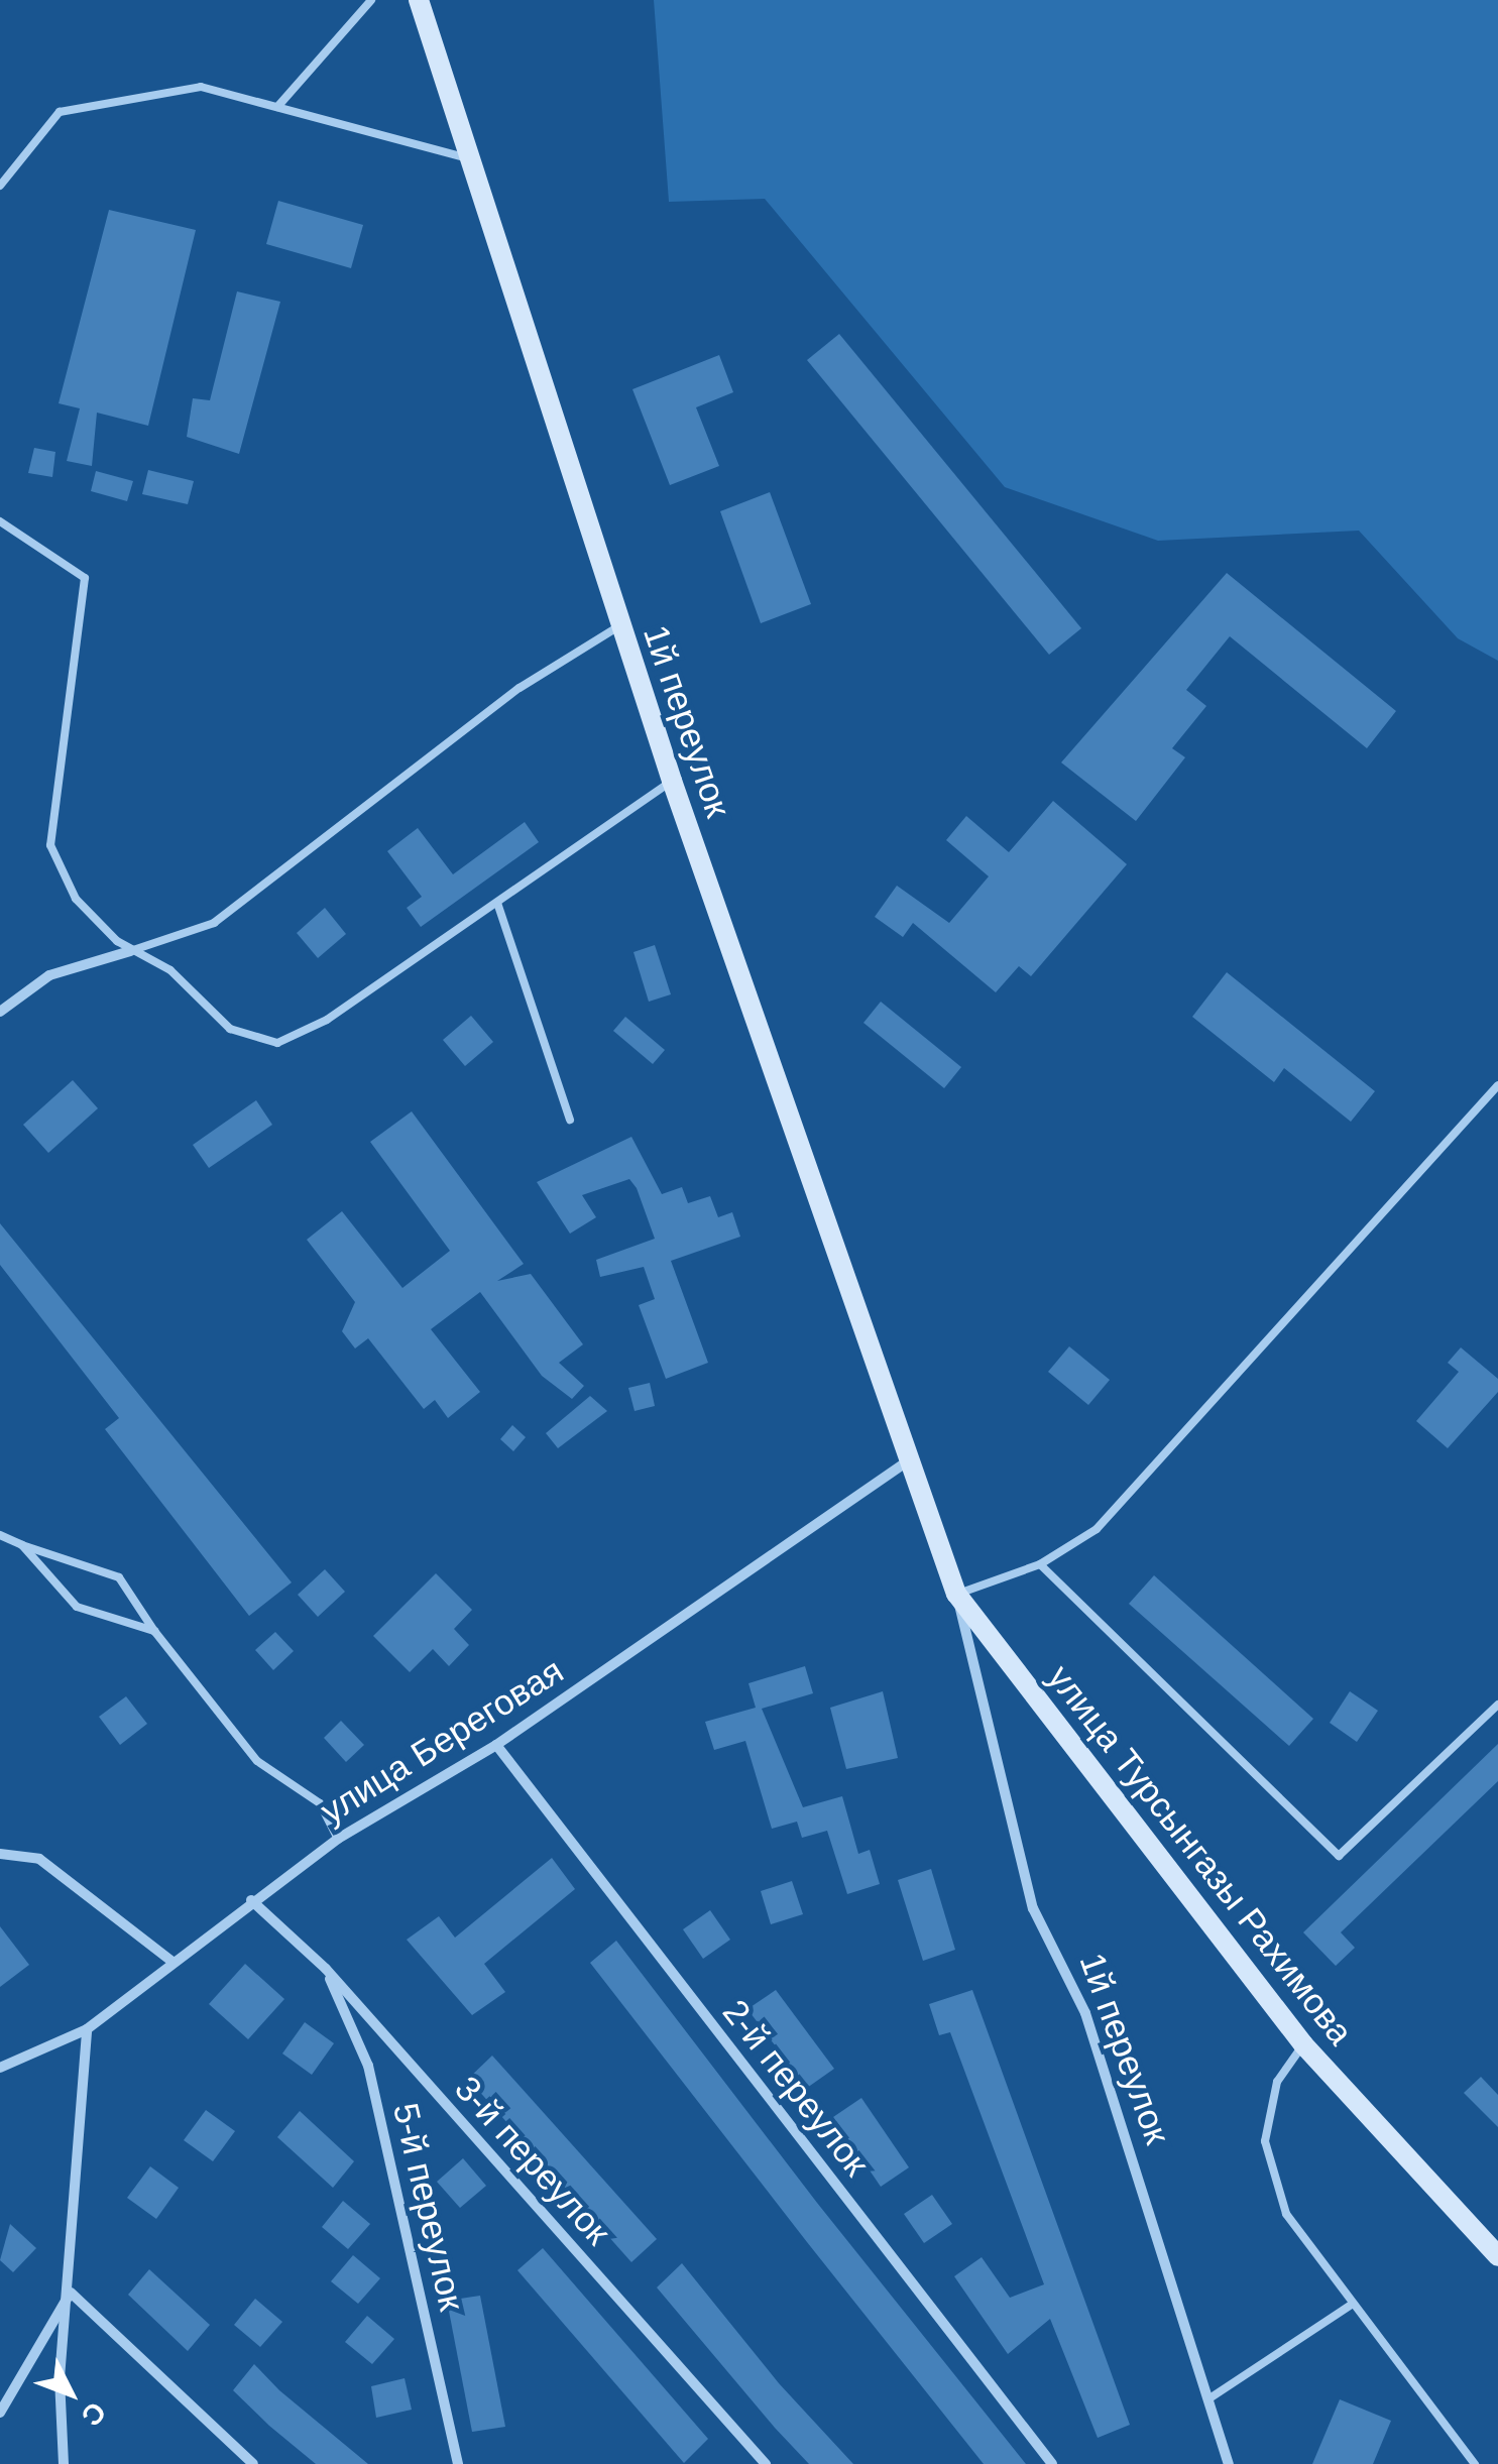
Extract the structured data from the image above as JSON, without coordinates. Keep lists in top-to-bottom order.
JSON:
{
  "streets": {
    "street": [
      "1й переулок",
      "улица Береговая",
      "улица Турсынгазы Рахимова",
      "2-й переулок",
      "3-й переулок",
      "5-й переулок"
    ]
  },
  "crossings": [
    ["1й переулок", "улица Береговая"],
    ["1й переулок", "улица Турсынгазы Рахимова"],
    ["улица Береговая", "улица Турсынгазы Рахимова"],
    ["улица Береговая", "2-й переулок"],
    ["улица Береговая", "3-й переулок"],
    ["3-й переулок", "5-й переулок"]
  ],
  "north": "bottom right"
}
